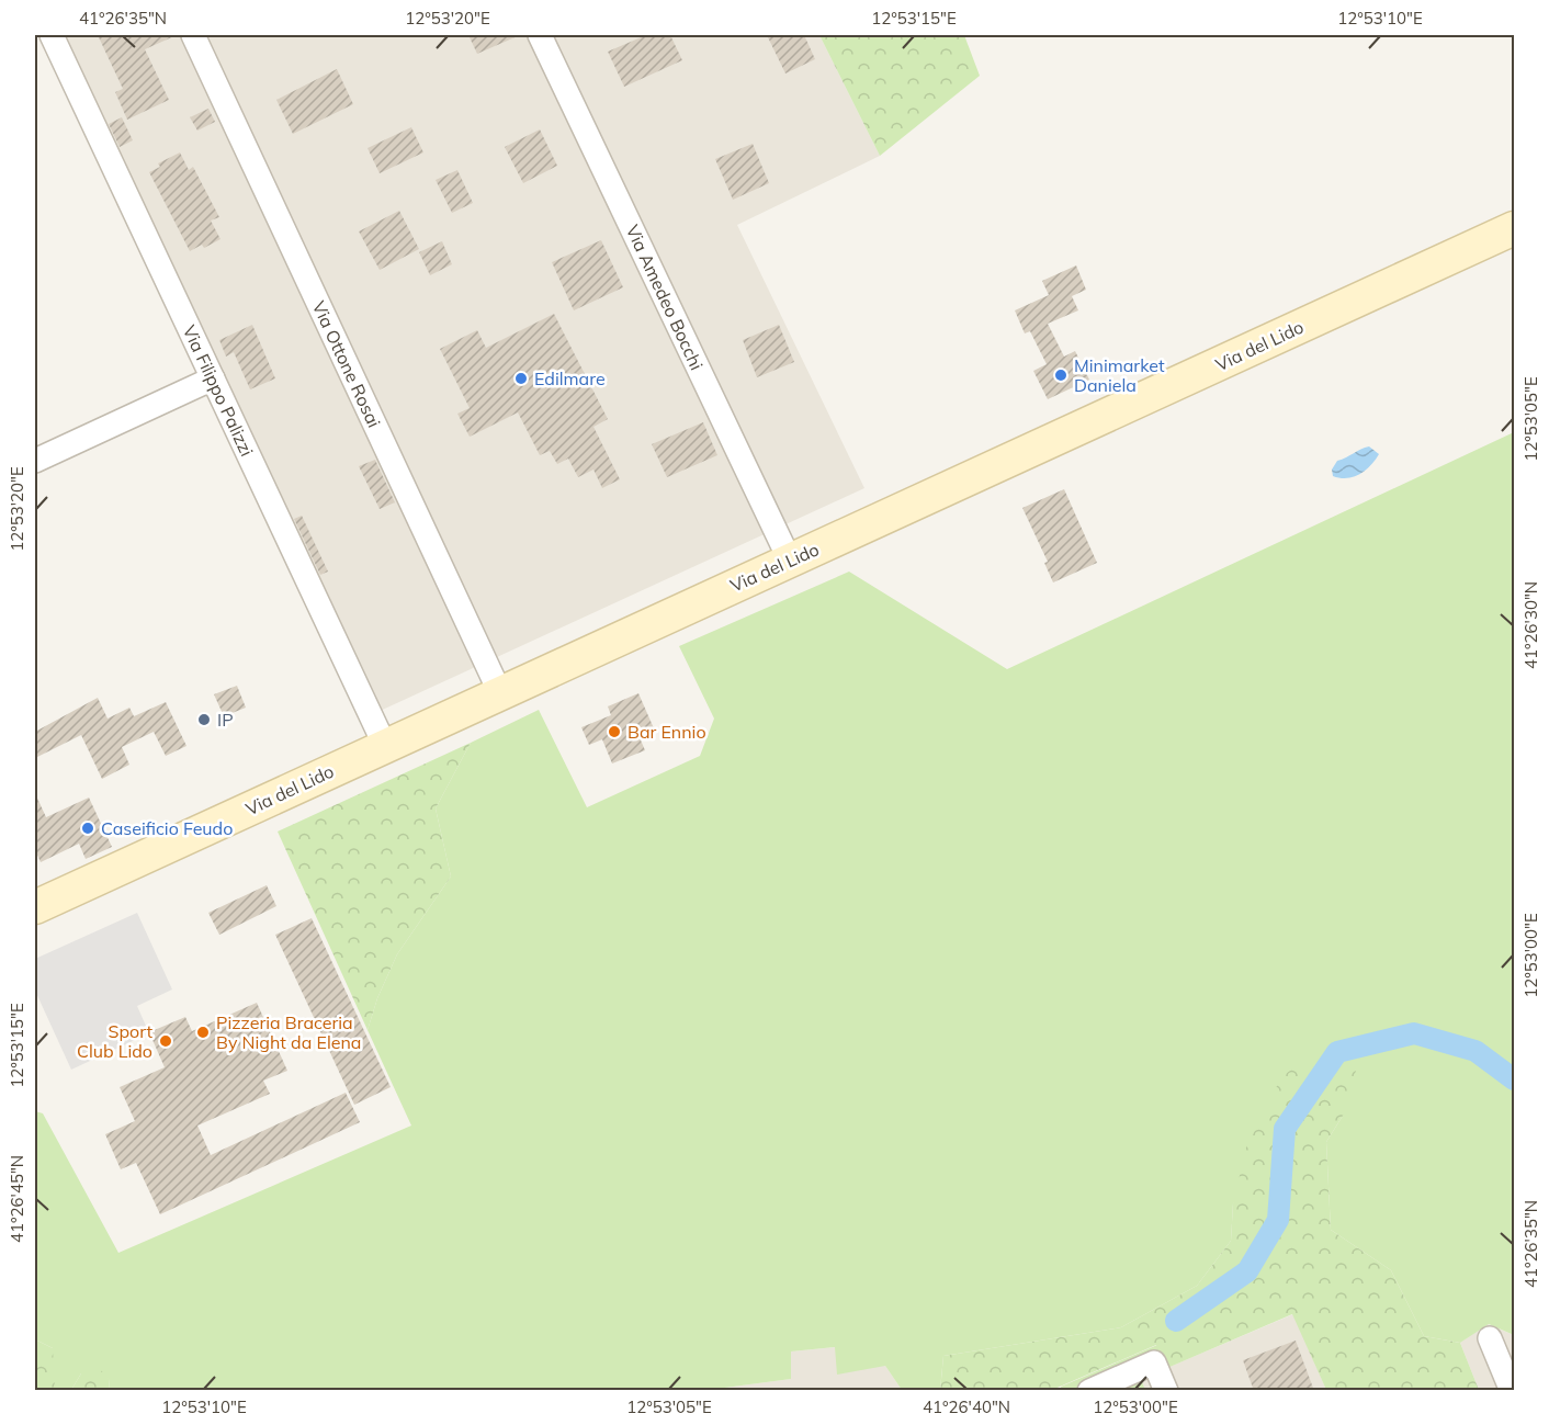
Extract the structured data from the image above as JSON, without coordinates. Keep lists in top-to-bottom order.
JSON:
{
  "streets": {
    "main road": ["Via del Lido"],
    "street": ["Via Amedeo Bocchi", "Via Ottone Rosai", "Via Filippo Palizzi"]
  },
  "crossings": [
    ["Via Amedeo Bocchi", "Via del Lido"],
    ["Via del Lido", "Via Ottone Rosai"],
    ["Via del Lido", "Via Filippo Palizzi"]
  ],
  "places": [
    "Minimarket Daniela",
    "Edilmare",
    "IP",
    "Bar Ennio",
    "Caseificio Feudo",
    "Pizzeria Braceria By Night da Elena",
    "Sport Club Lido"
  ],
  "coordinates": [
    "41°26'35\"N",
    "12°53'20\"E",
    "12°53'15\"E",
    "12°53'10\"E",
    "12°53'05\"E",
    "41°26'30\"N",
    "12°53'00\"E",
    "41°26'45\"N",
    "41°26'40\"N"
  ]
}
